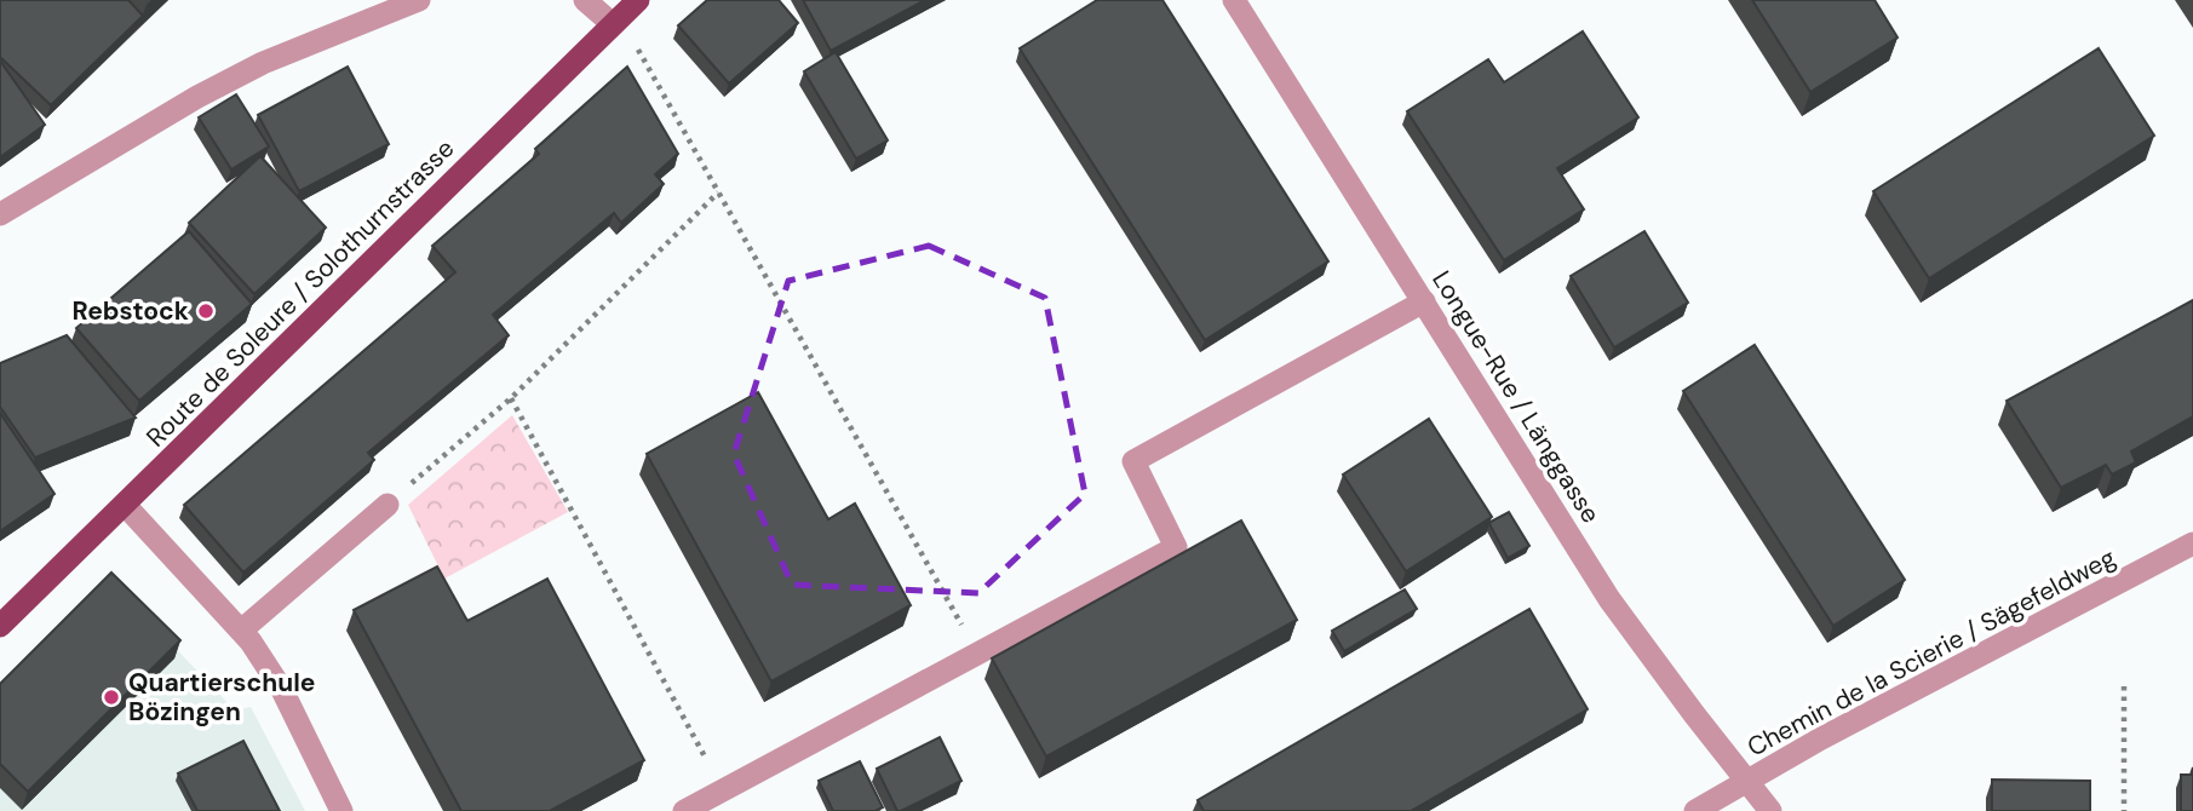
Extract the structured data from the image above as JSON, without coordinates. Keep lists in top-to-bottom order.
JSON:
{
  "streets": {
    "main road": ["Route de Soleure / Solothurnstrasse"],
    "street": ["Longue-Rue / Länggasse", "Chemin de la Scierie / Sägefeldweg"]
  },
  "crossings": [
    ["Longue-Rue / Länggasse", "Chemin de la Scierie / Sägefeldweg"]
  ],
  "places": ["Rebstock", "Quartierschule Bözingen"]
}
